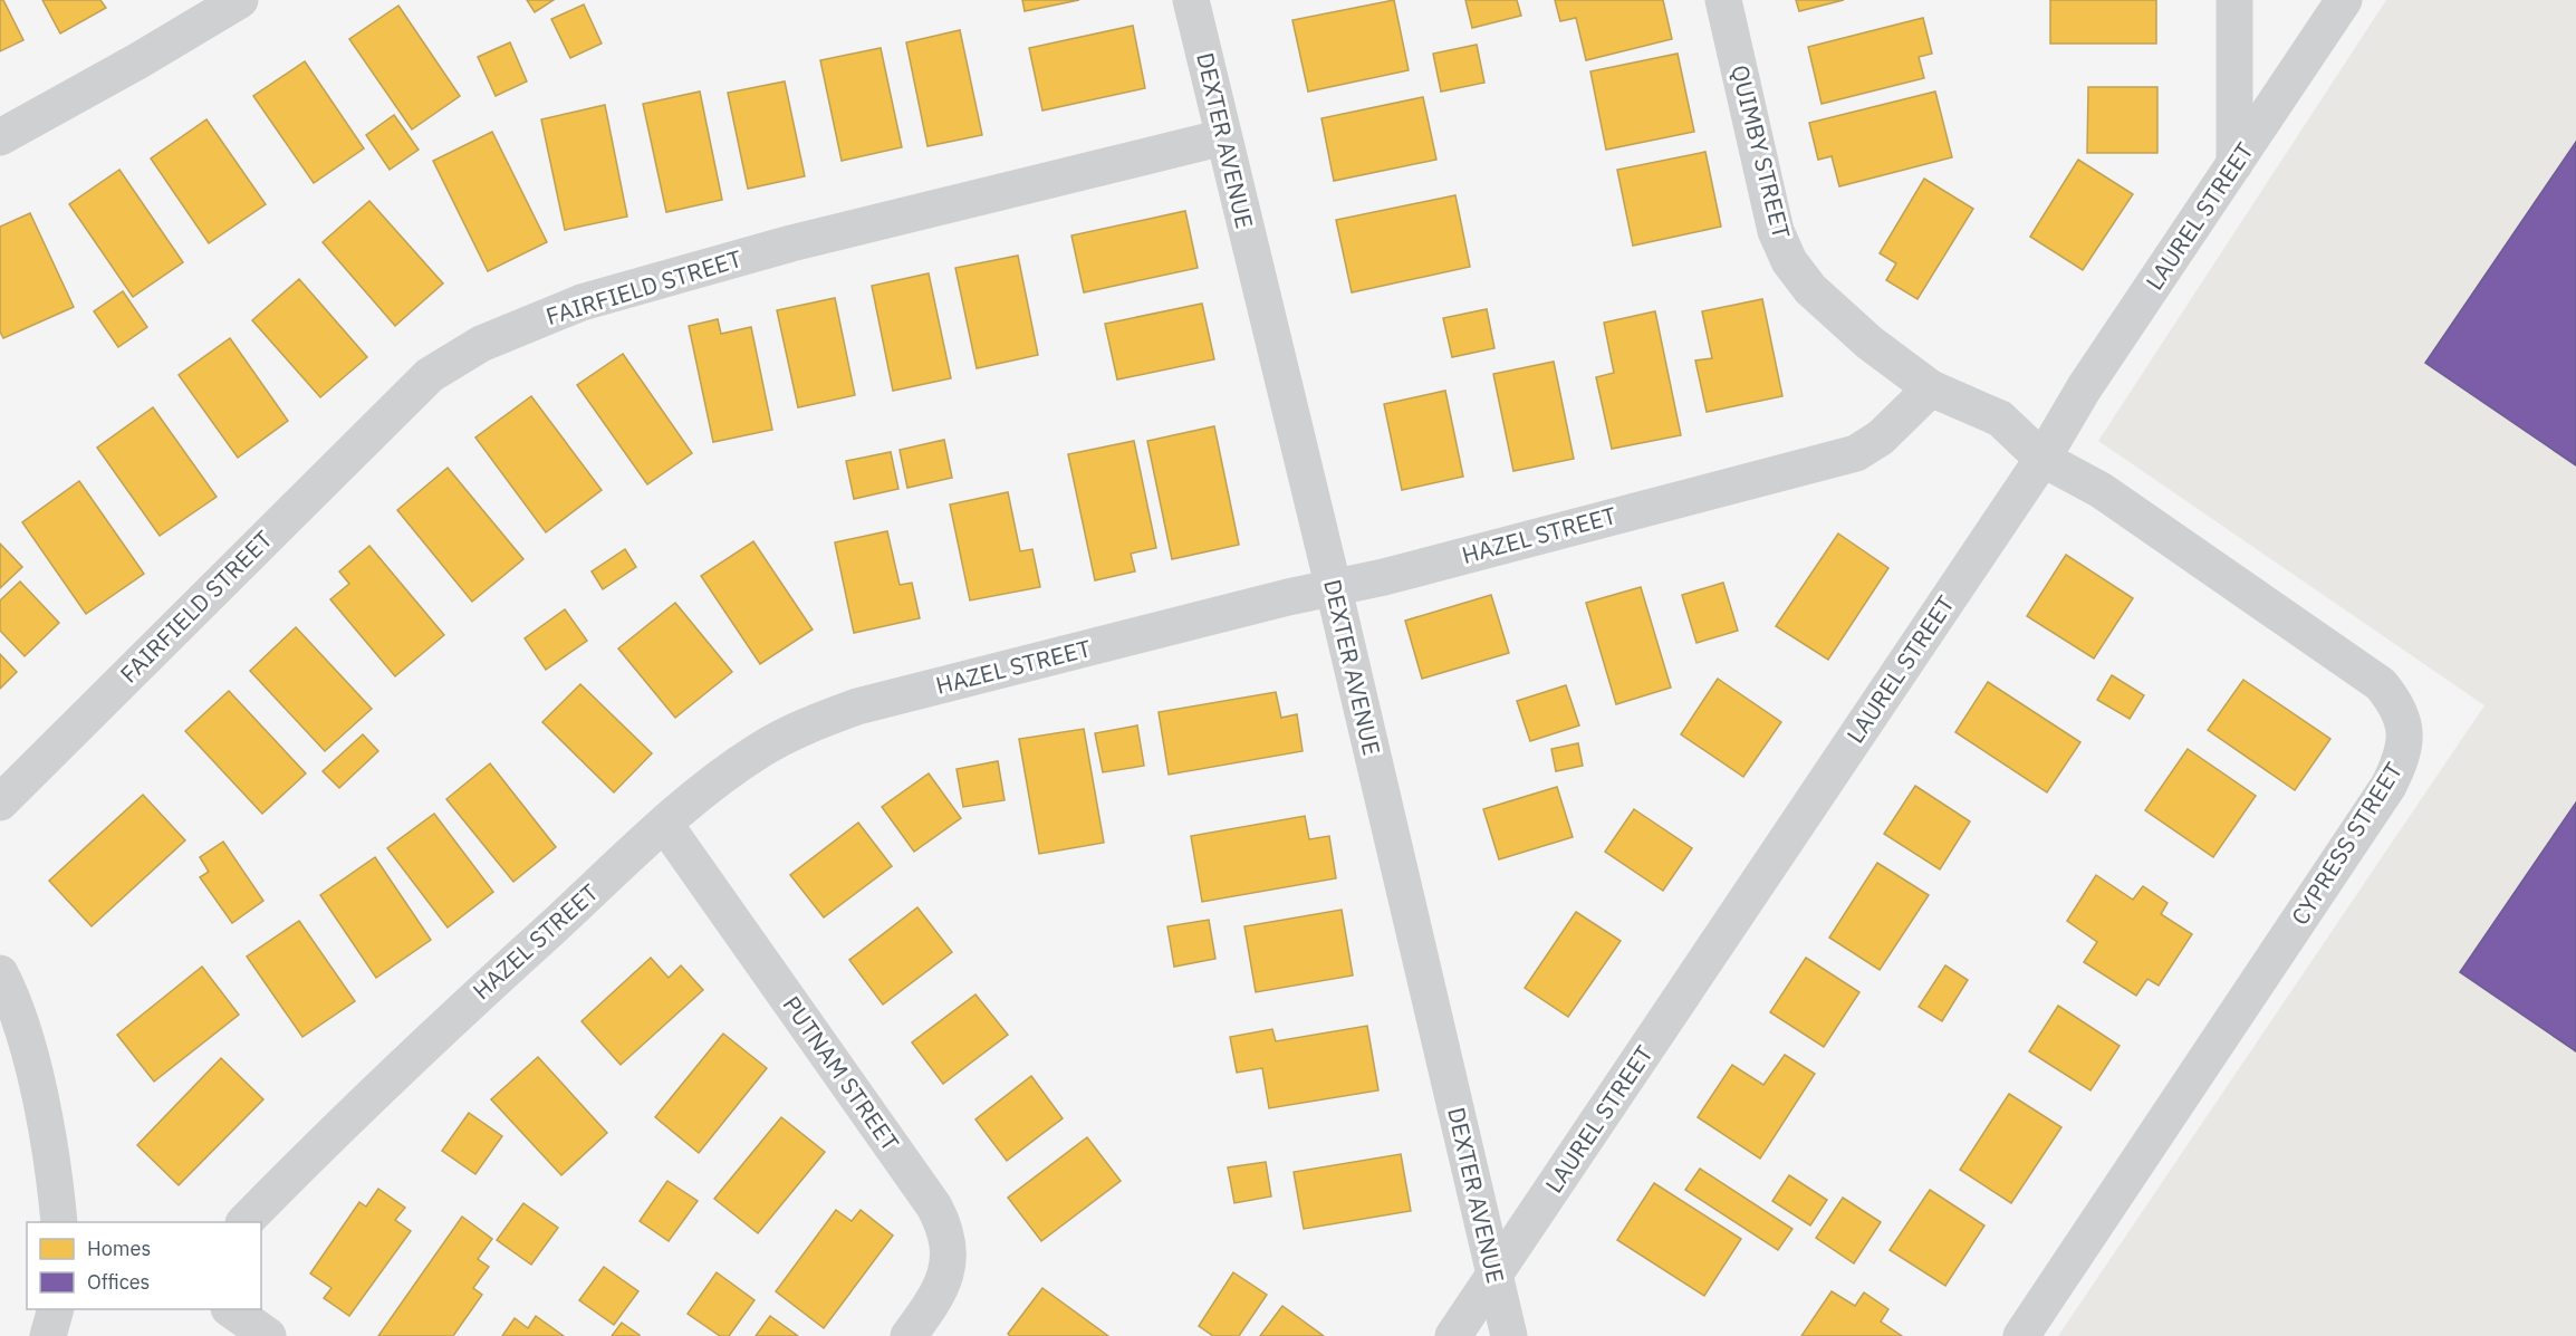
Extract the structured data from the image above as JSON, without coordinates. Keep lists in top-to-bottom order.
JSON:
{
  "streets": {
    "street": [
      "DEXTER AVENUE",
      "QUIMBY STREET",
      "LAUREL STREET",
      "FAIRFIELD STREET",
      "HAZEL STREET",
      "CYPRESS STREET",
      "PUTNAM STREET"
    ]
  },
  "crossings": [
    ["DEXTER AVENUE", "LAUREL STREET"],
    ["DEXTER AVENUE", "FAIRFIELD STREET"],
    ["DEXTER AVENUE", "HAZEL STREET"],
    ["QUIMBY STREET", "LAUREL STREET"],
    ["QUIMBY STREET", "HAZEL STREET"],
    ["QUIMBY STREET", "CYPRESS STREET"],
    ["LAUREL STREET", "CYPRESS STREET"],
    ["HAZEL STREET", "PUTNAM STREET"]
  ],
  "legend": ["Homes", "Offices"]
}
